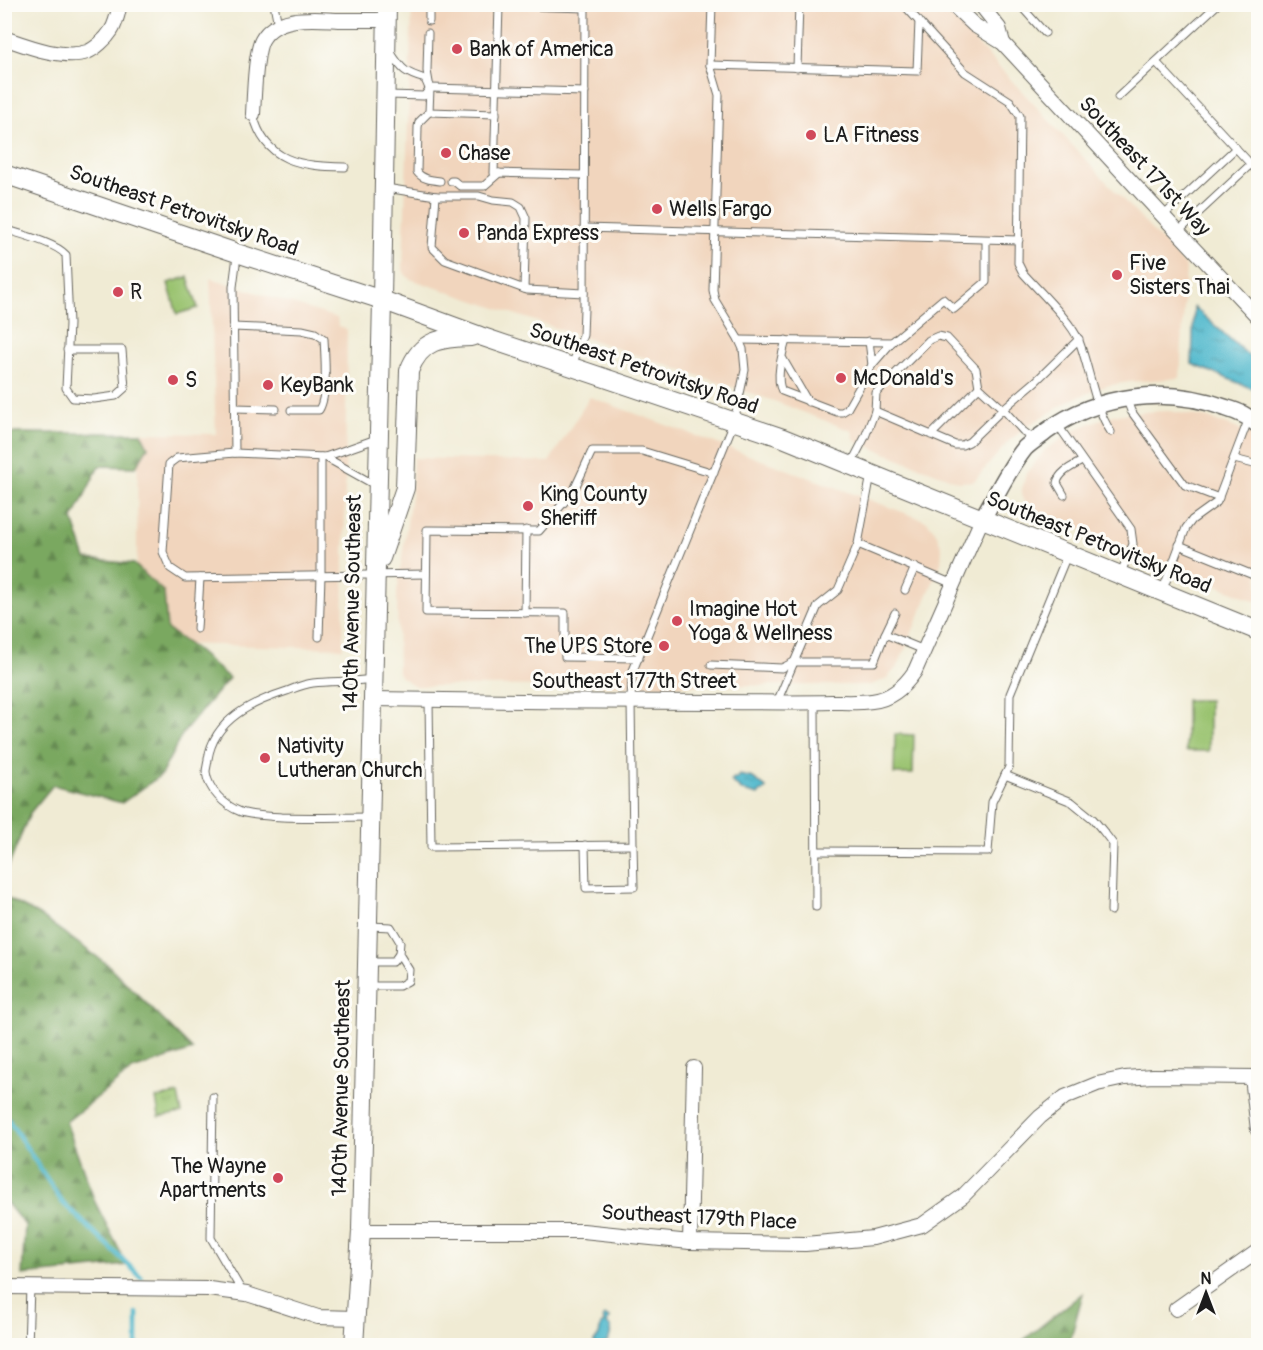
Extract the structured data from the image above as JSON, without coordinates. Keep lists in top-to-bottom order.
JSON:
{
  "streets": {
    "main road": ["Southeast Petrovitsky Road", "140th Avenue Southeast"],
    "street": ["Southeast 171st Way", "Southeast 177th Street", "Southeast 179th Place"]
  },
  "crossings": [
    ["Southeast Petrovitsky Road", "140th Avenue Southeast"],
    ["140th Avenue Southeast", "Southeast 177th Street"],
    ["140th Avenue Southeast", "Southeast 179th Place"]
  ],
  "places": [
    "Bank of America",
    "LA Fitness",
    "Chase",
    "Wells Fargo",
    "Panda Express",
    "Five Sisters Thai",
    "R",
    "McDonald's",
    "S",
    "KeyBank",
    "King County Sheriff",
    "Imagine Hot Yoga & Wellness",
    "The UPS Store",
    "Nativity Lutheran Church",
    "The Wayne Apartments"
  ],
  "north": "top"
}
